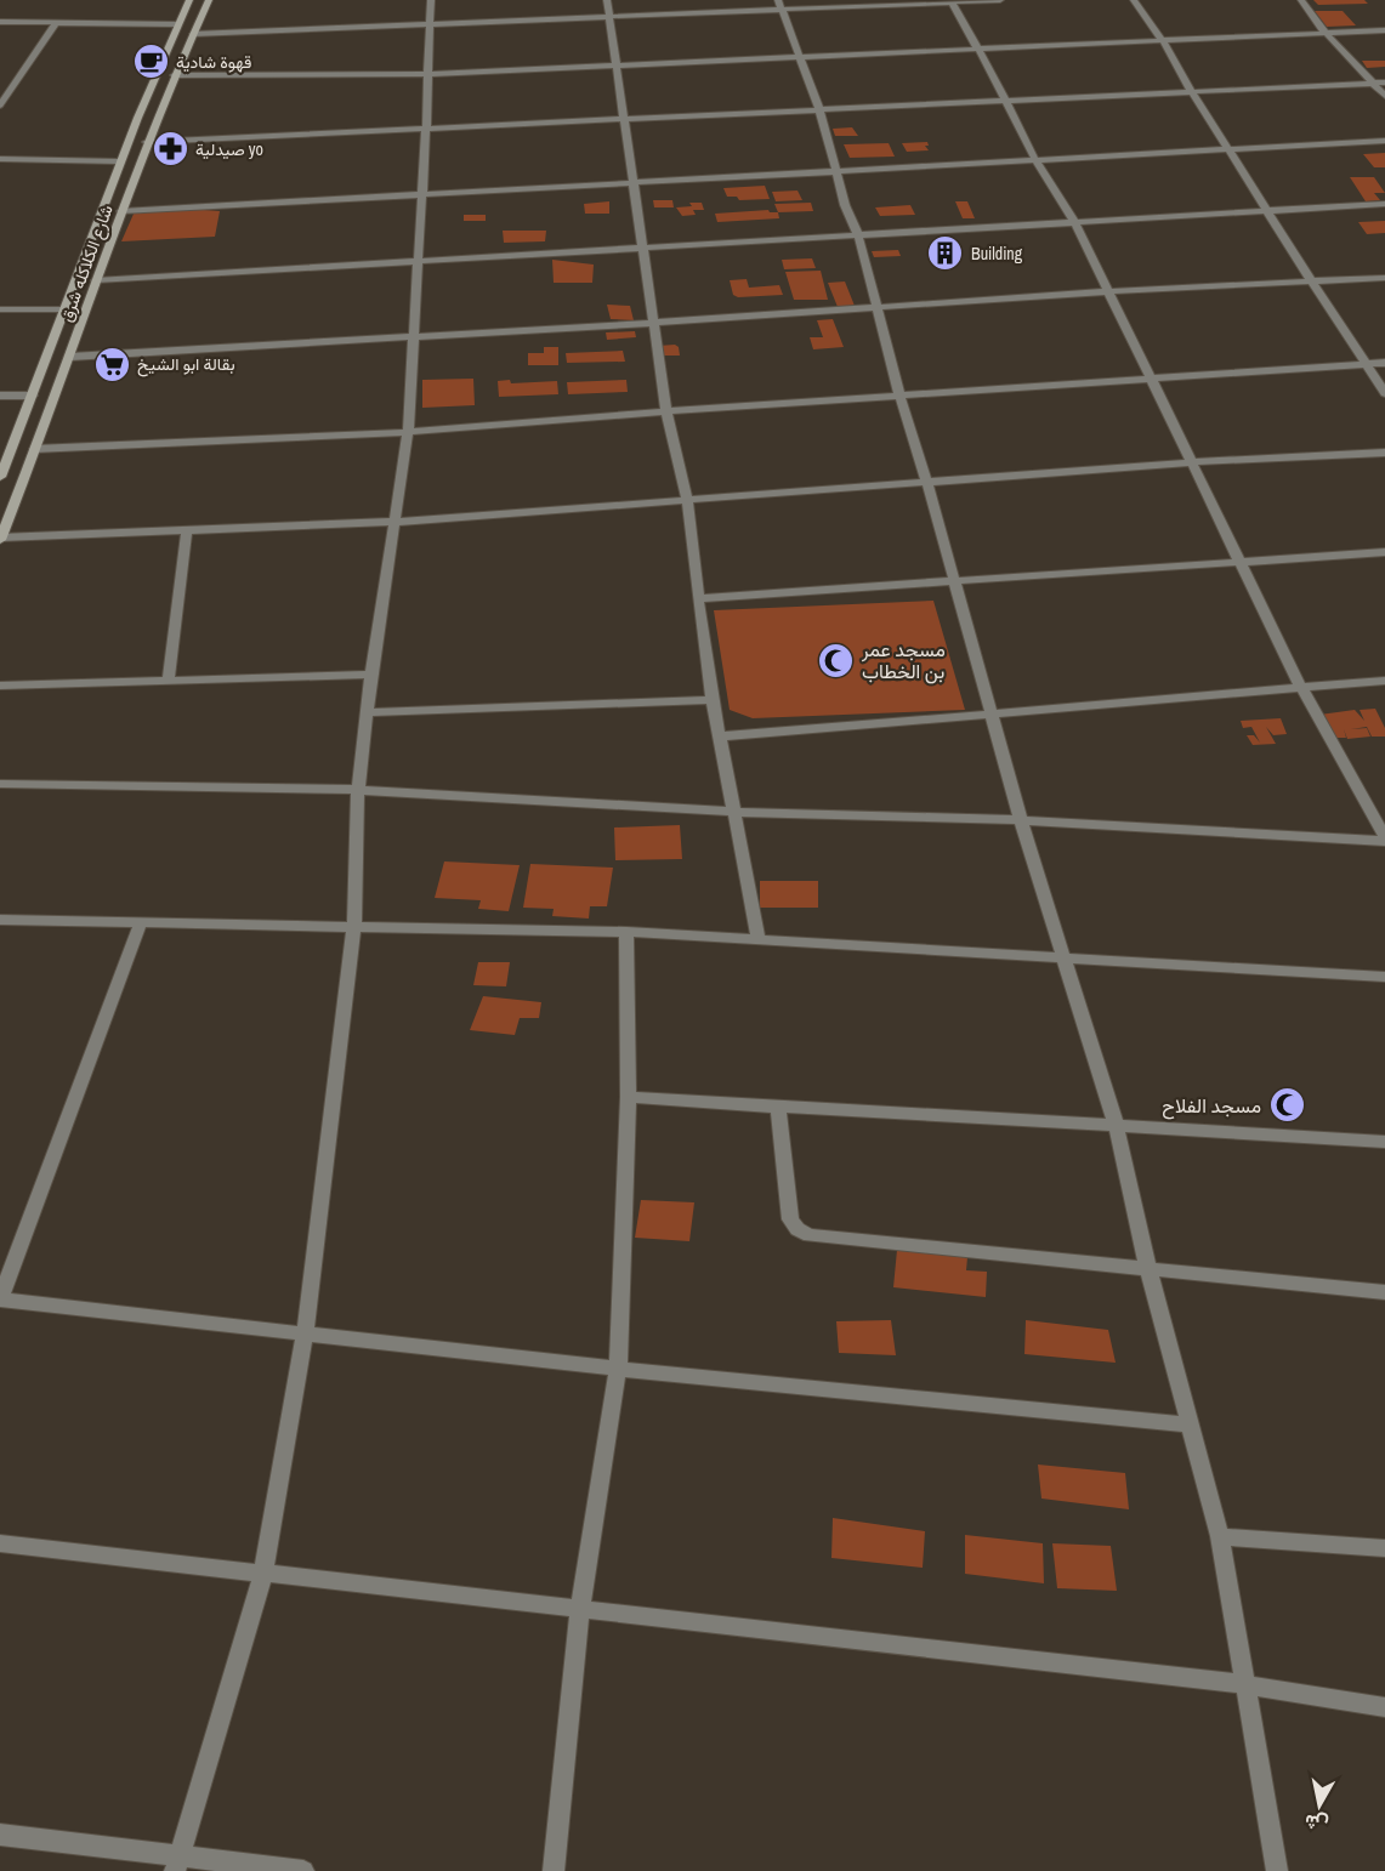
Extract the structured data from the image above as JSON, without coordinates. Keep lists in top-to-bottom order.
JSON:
{
  "streets": {
    "street": ["شارع الكلاكله شرق"]
  },
  "places": {
    "cafe": ["قهوة شادية"],
    "pharmacy": ["صيدلية yo"],
    "building": ["Building"],
    "supermarket": ["بقالة ابو الشيخ"],
    "mosque": ["مسجد عمر بن الخطاب", "مسجد الفلاح"]
  },
  "north": "bottom"
}
